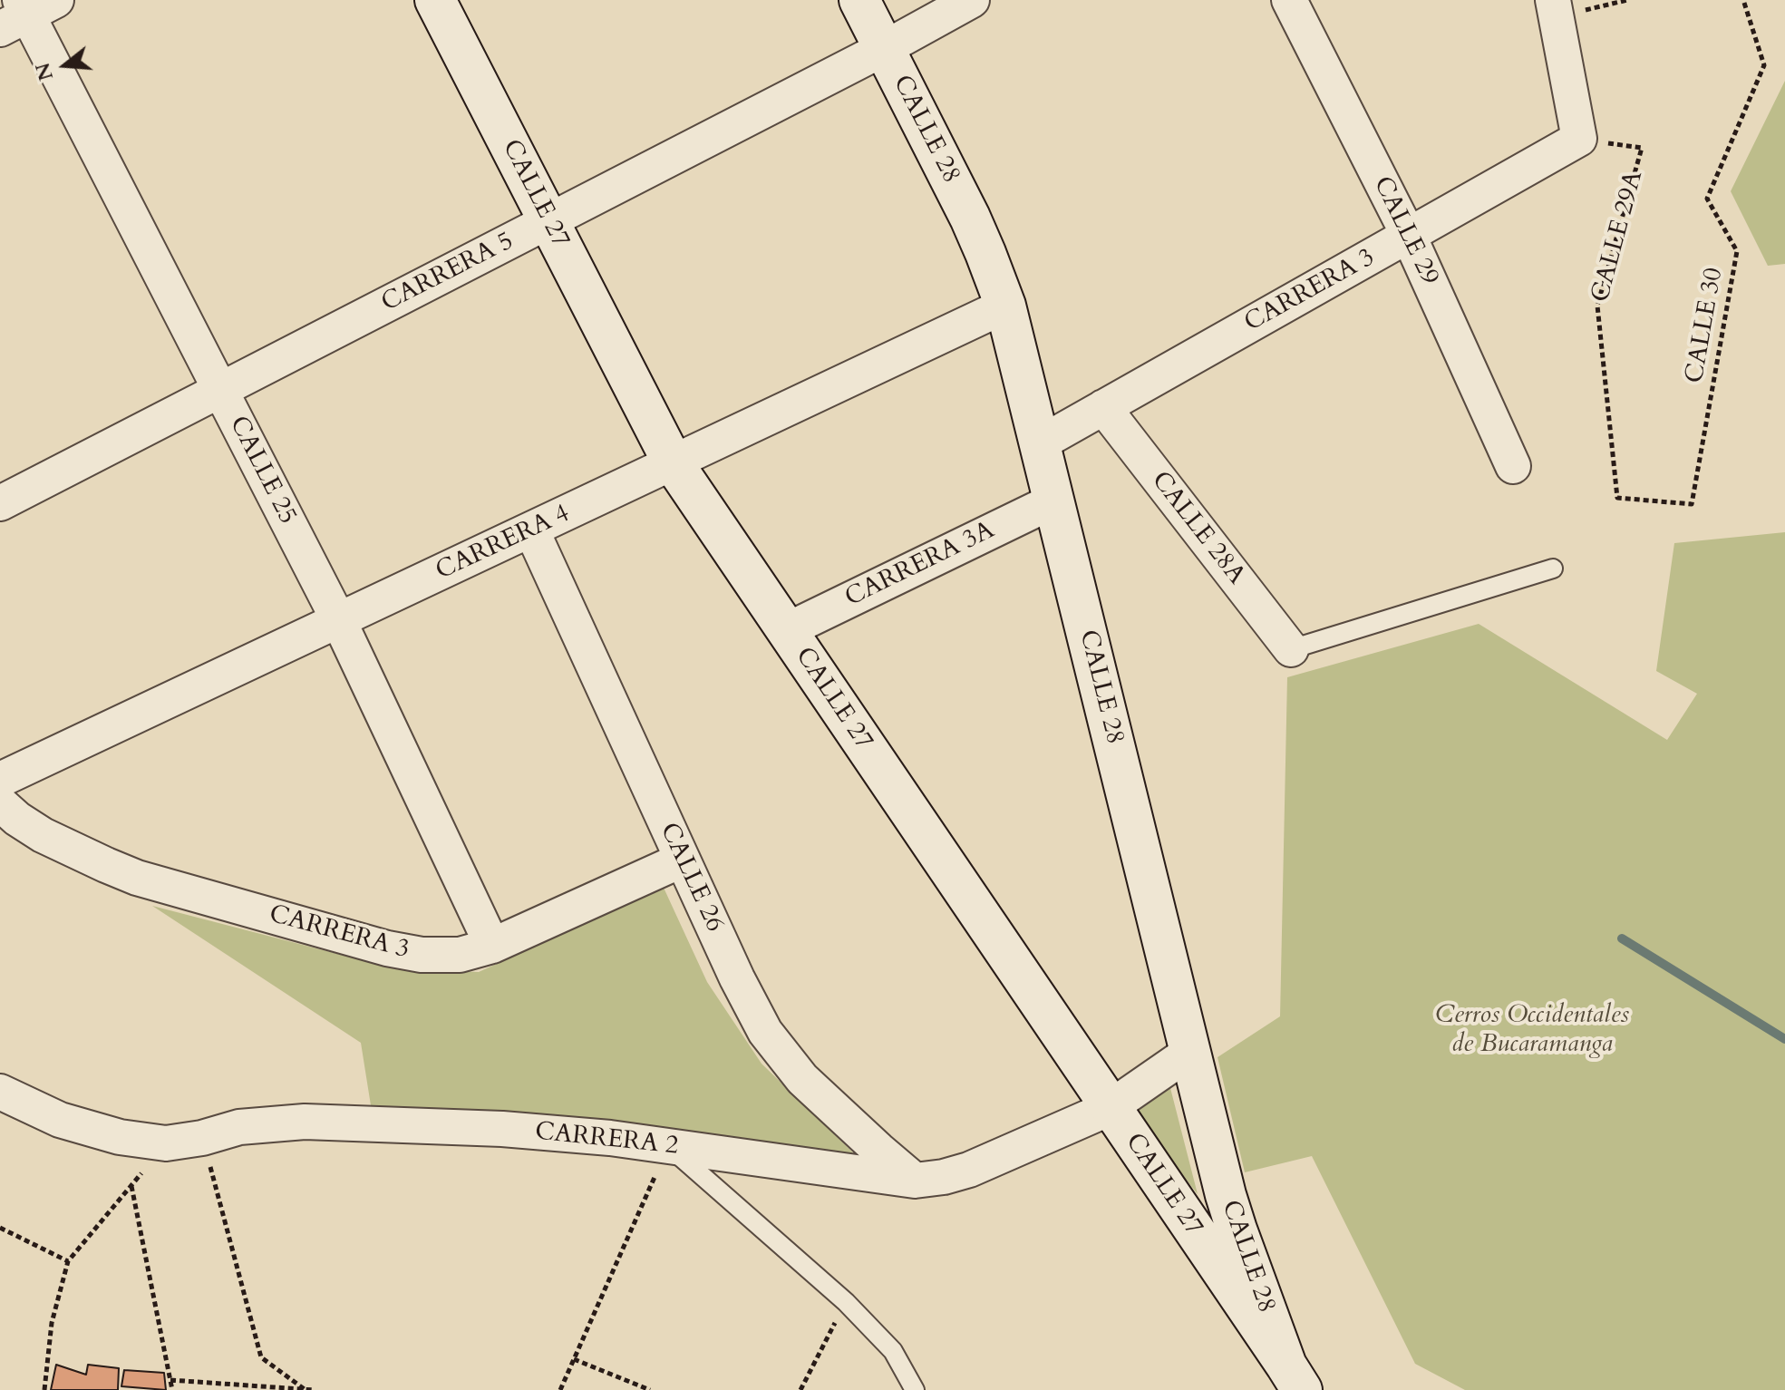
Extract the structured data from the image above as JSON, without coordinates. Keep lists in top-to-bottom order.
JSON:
{
  "streets": {
    "street": [
      "CALLE 28",
      "CALLE 27",
      "CALLE 29",
      "CARRERA 5",
      "CARRERA 3",
      "CALLE 25",
      "CALLE 28A",
      "CARRERA 4",
      "CARRERA 3A",
      "CALLE 26",
      "CARRERA 2"
    ],
    "path": ["CALLE 29A", "CALLE 30"]
  },
  "crossings": [
    ["CALLE 28", "CALLE 27"],
    ["CALLE 28", "CARRERA 5"],
    ["CALLE 28", "CARRERA 3"],
    ["CALLE 28", "CARRERA 4"],
    ["CALLE 28", "CARRERA 3A"],
    ["CALLE 28", "CARRERA 2"],
    ["CALLE 27", "CARRERA 5"],
    ["CALLE 27", "CARRERA 4"],
    ["CALLE 27", "CARRERA 3A"],
    ["CALLE 27", "CARRERA 2"],
    ["CALLE 29", "CARRERA 3"],
    ["CALLE 29A", "CARRERA 3"],
    ["CALLE 29A", "CALLE 30"],
    ["CARRERA 5", "CALLE 25"],
    ["CARRERA 3", "CALLE 25"],
    ["CARRERA 3", "CALLE 28A"],
    ["CARRERA 3", "CALLE 26"],
    ["CALLE 25", "CARRERA 4"],
    ["CARRERA 4", "CALLE 26"],
    ["CALLE 26", "CARRERA 2"]
  ],
  "parks": ["Cerros Occidentales de Bucaramanga"],
  "north": "left"
}
